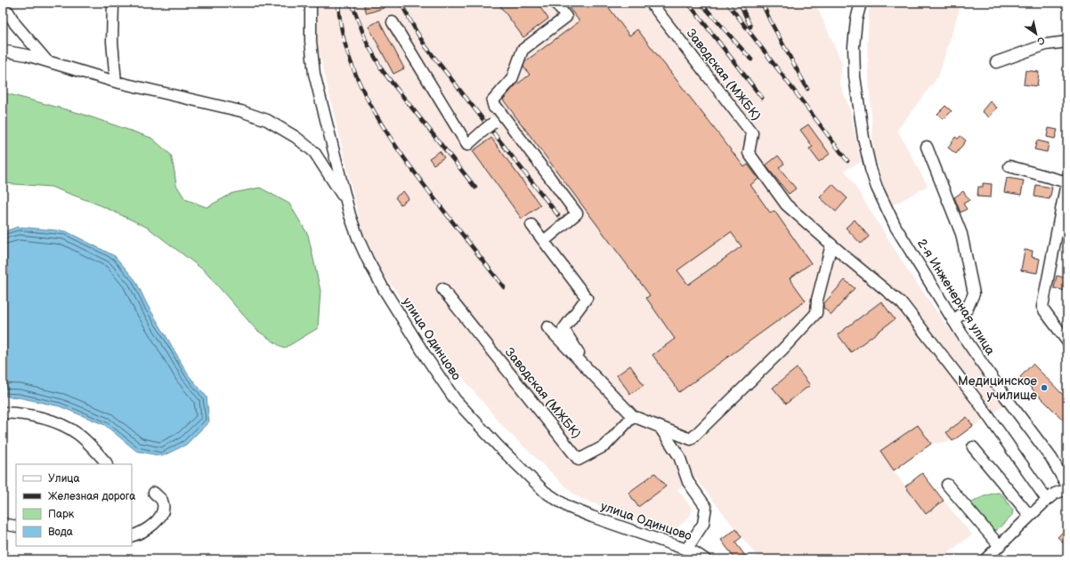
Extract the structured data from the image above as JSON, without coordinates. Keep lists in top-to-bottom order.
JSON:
{
  "streets": {
    "street": ["Заводская (МЖБК)", "2-я Инженерная улица", "улица Одинцово"]
  },
  "places": ["Медицинское училище"],
  "legend": [
    "Улица",
    "Железная дорога",
    "Парк",
    "Вода"
  ],
  "north": "bottom right"
}
